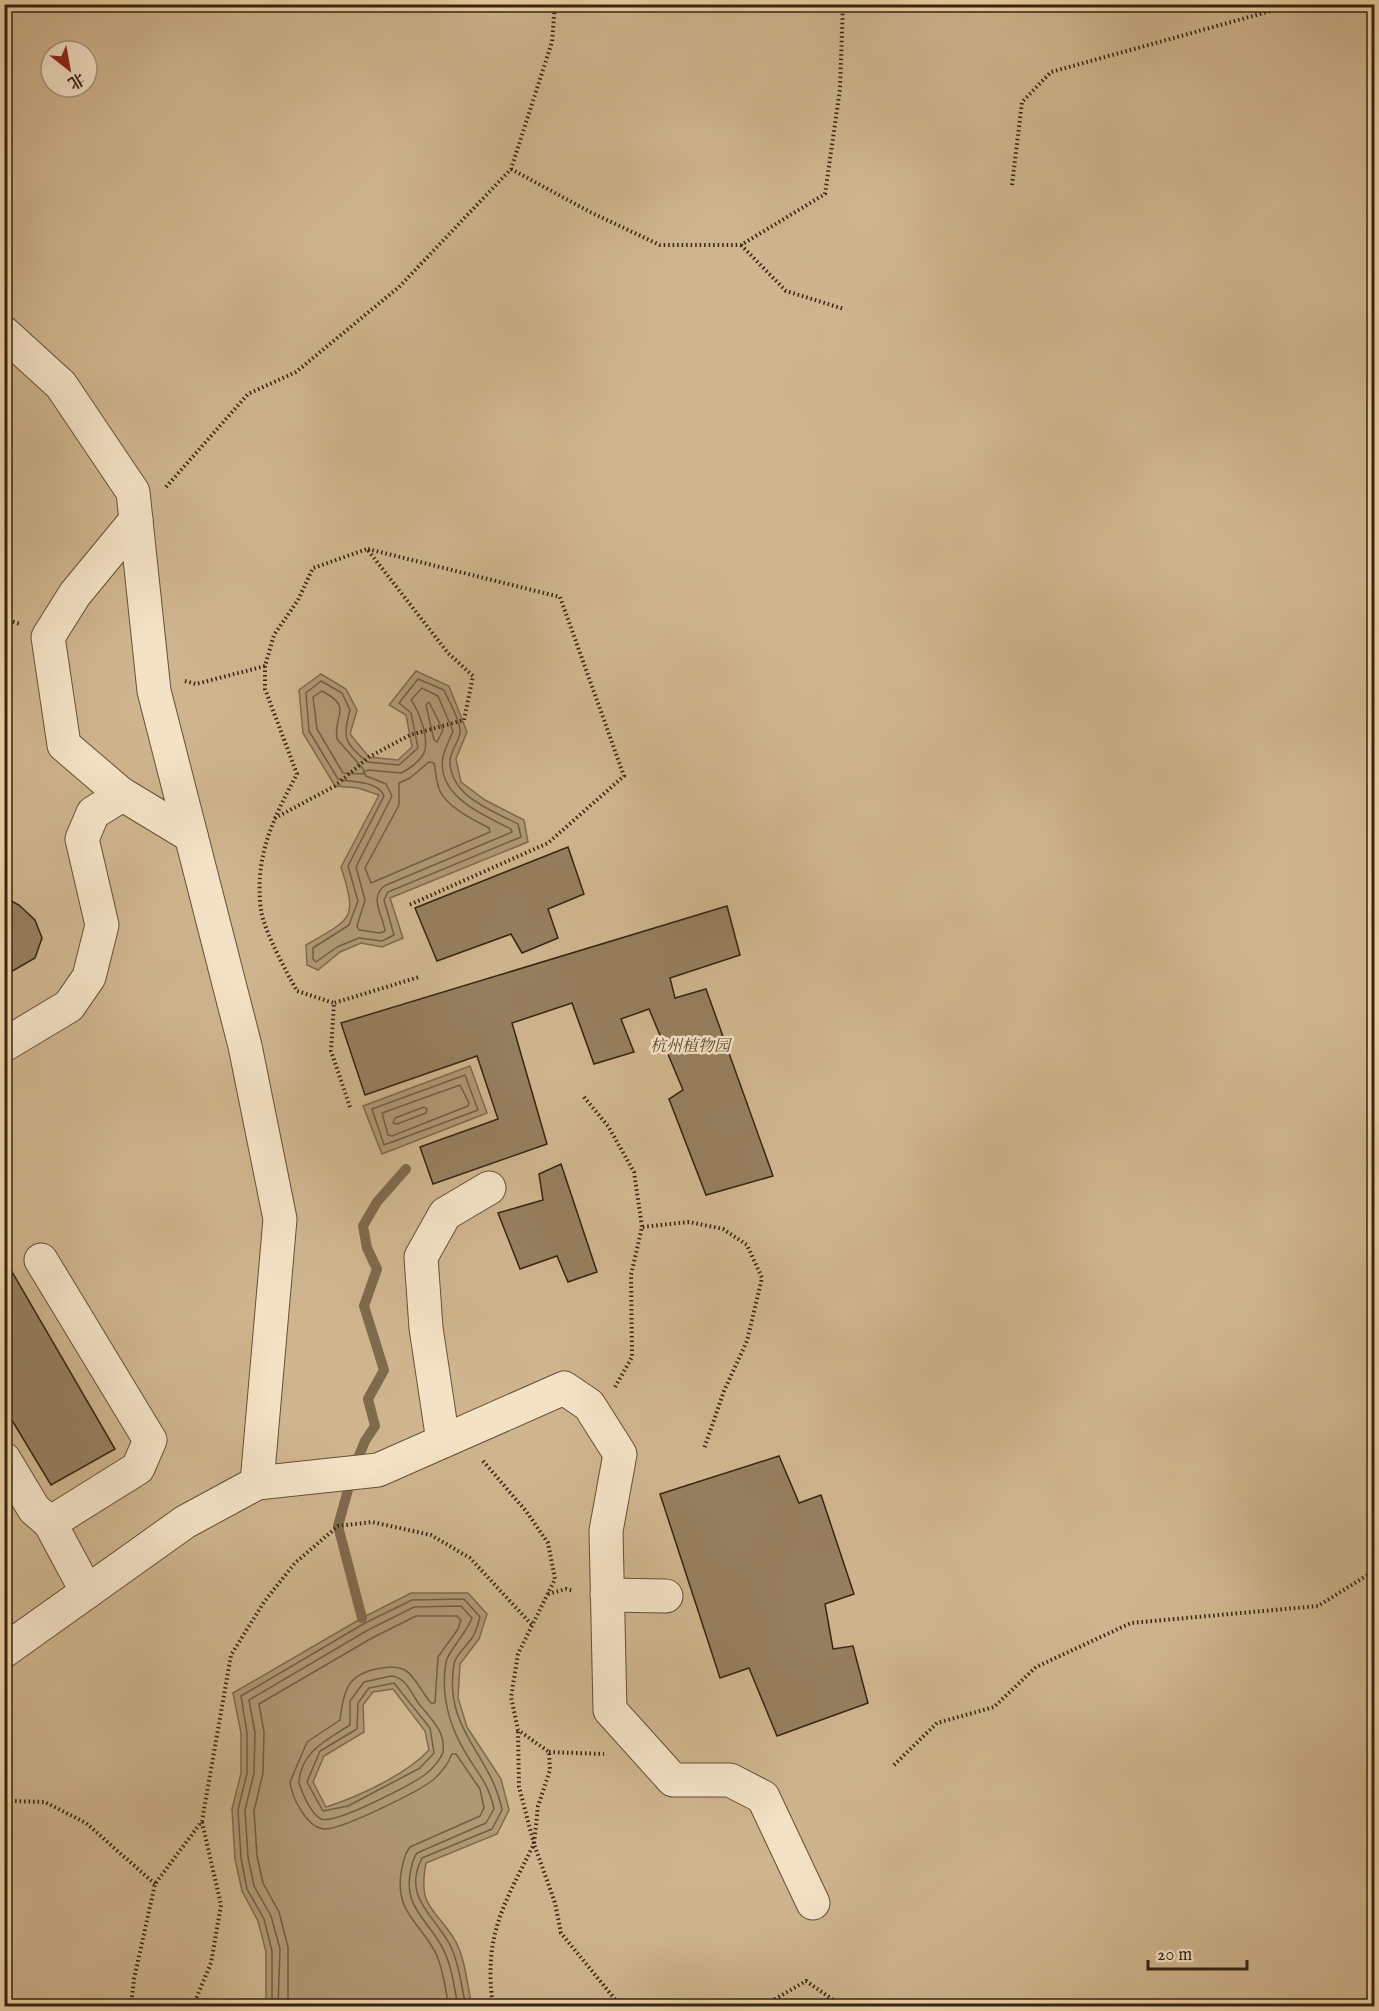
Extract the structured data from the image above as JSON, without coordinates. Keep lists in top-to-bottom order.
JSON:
{
  "parks": ["杭州植物园"],
  "scale_bar": "20 m",
  "north": "bottom right"
}
